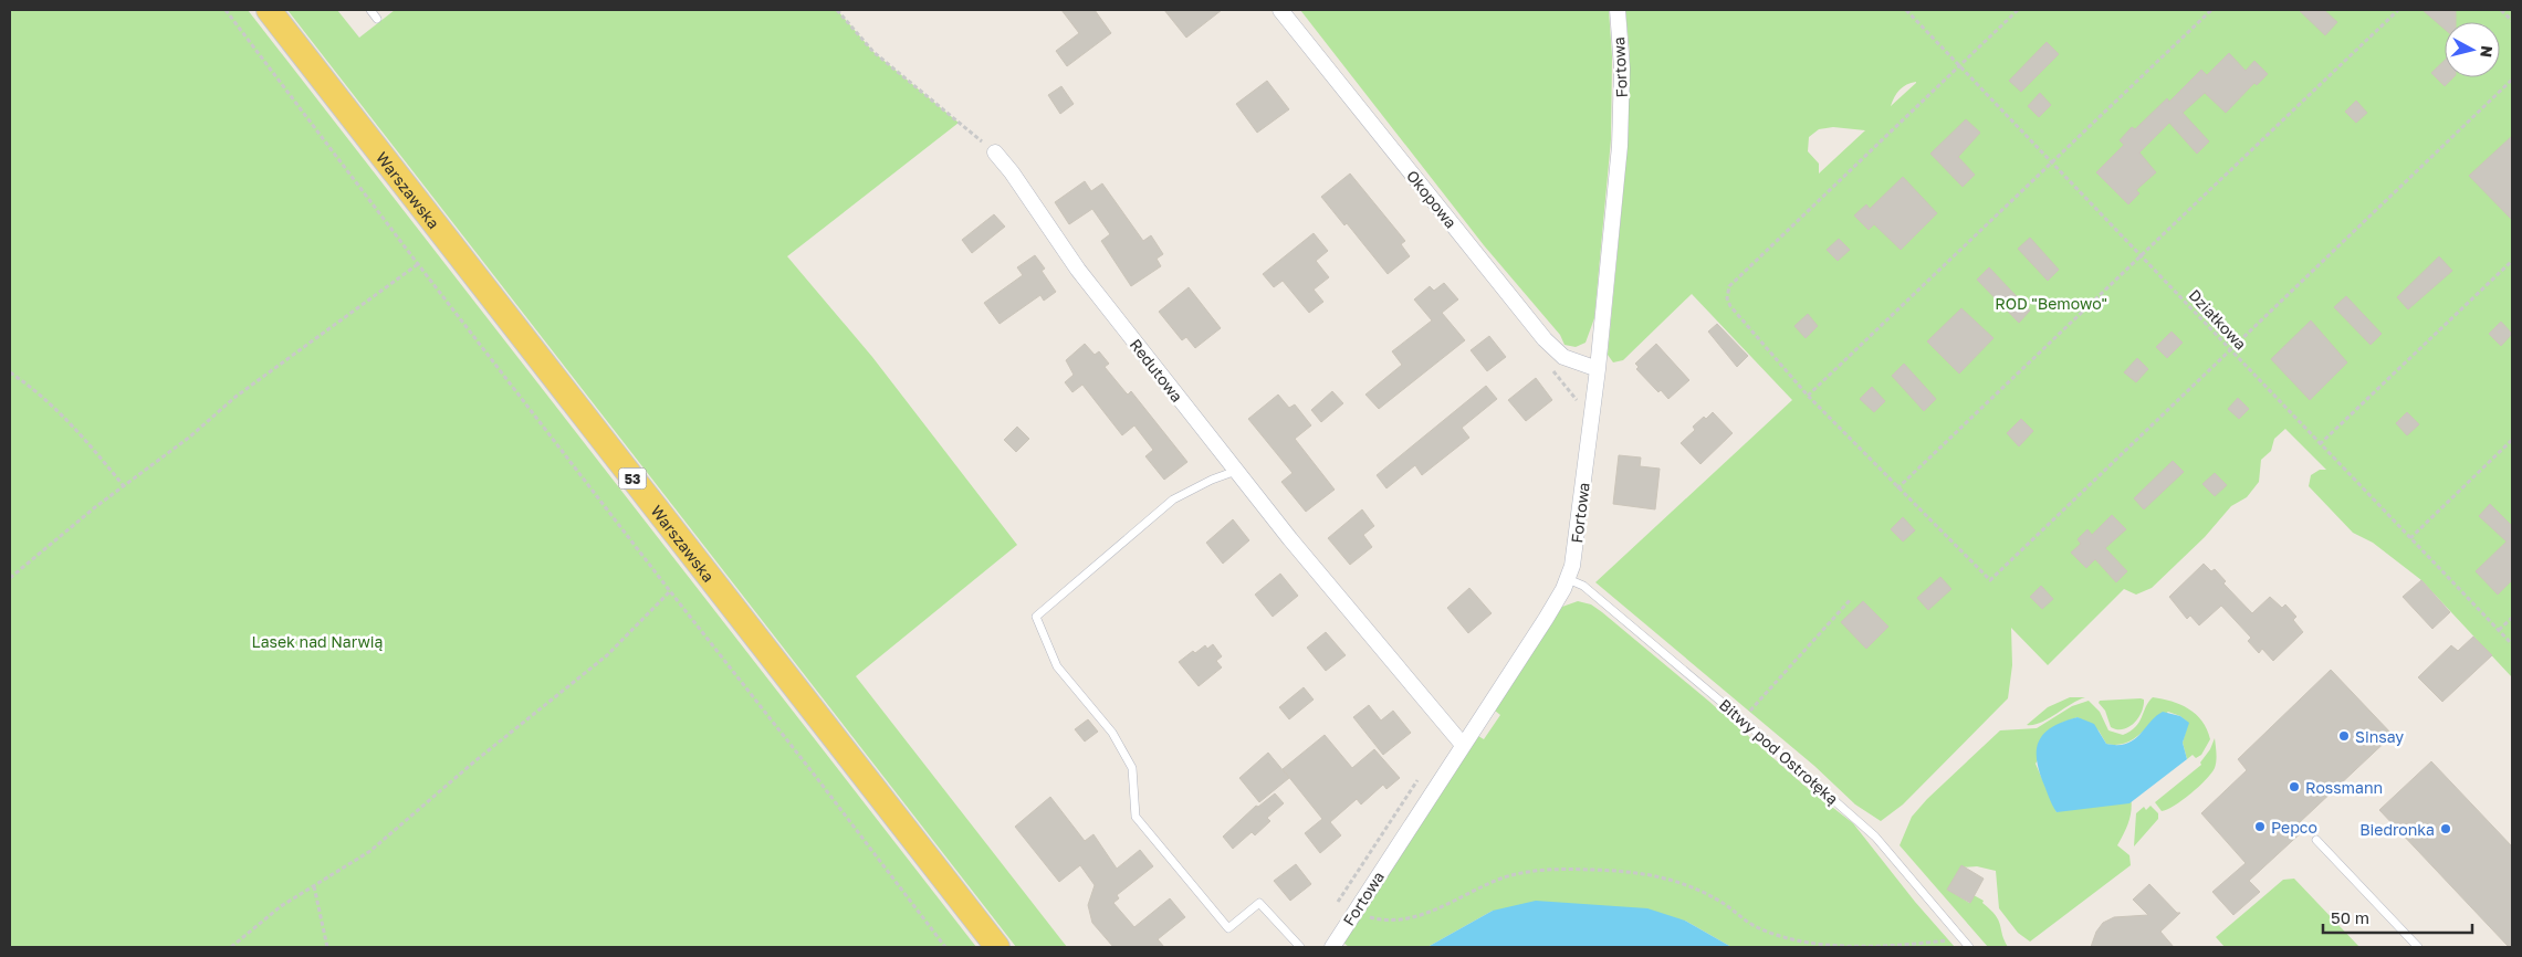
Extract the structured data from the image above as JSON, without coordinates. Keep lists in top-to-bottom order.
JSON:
{
  "streets": {
    "main road": ["Warszawska", "53"],
    "street": ["Fortowa", "Okopowa", "Redutowa"],
    "lane": ["Bitwy pod Ostrołęką"],
    "path": ["Działkowa"]
  },
  "crossings": [
    ["Fortowa", "Okopowa"],
    ["Fortowa", "Redutowa"],
    ["Fortowa", "Bitwy pod Ostrołęką"]
  ],
  "parks": ["ROD \"Bemowo\"", "Lasek nad Narwią"],
  "places": [
    "Sinsay",
    "Rossmann",
    "Pepco",
    "Biedronka"
  ],
  "scale_bar": "50 m",
  "north": "right"
}
